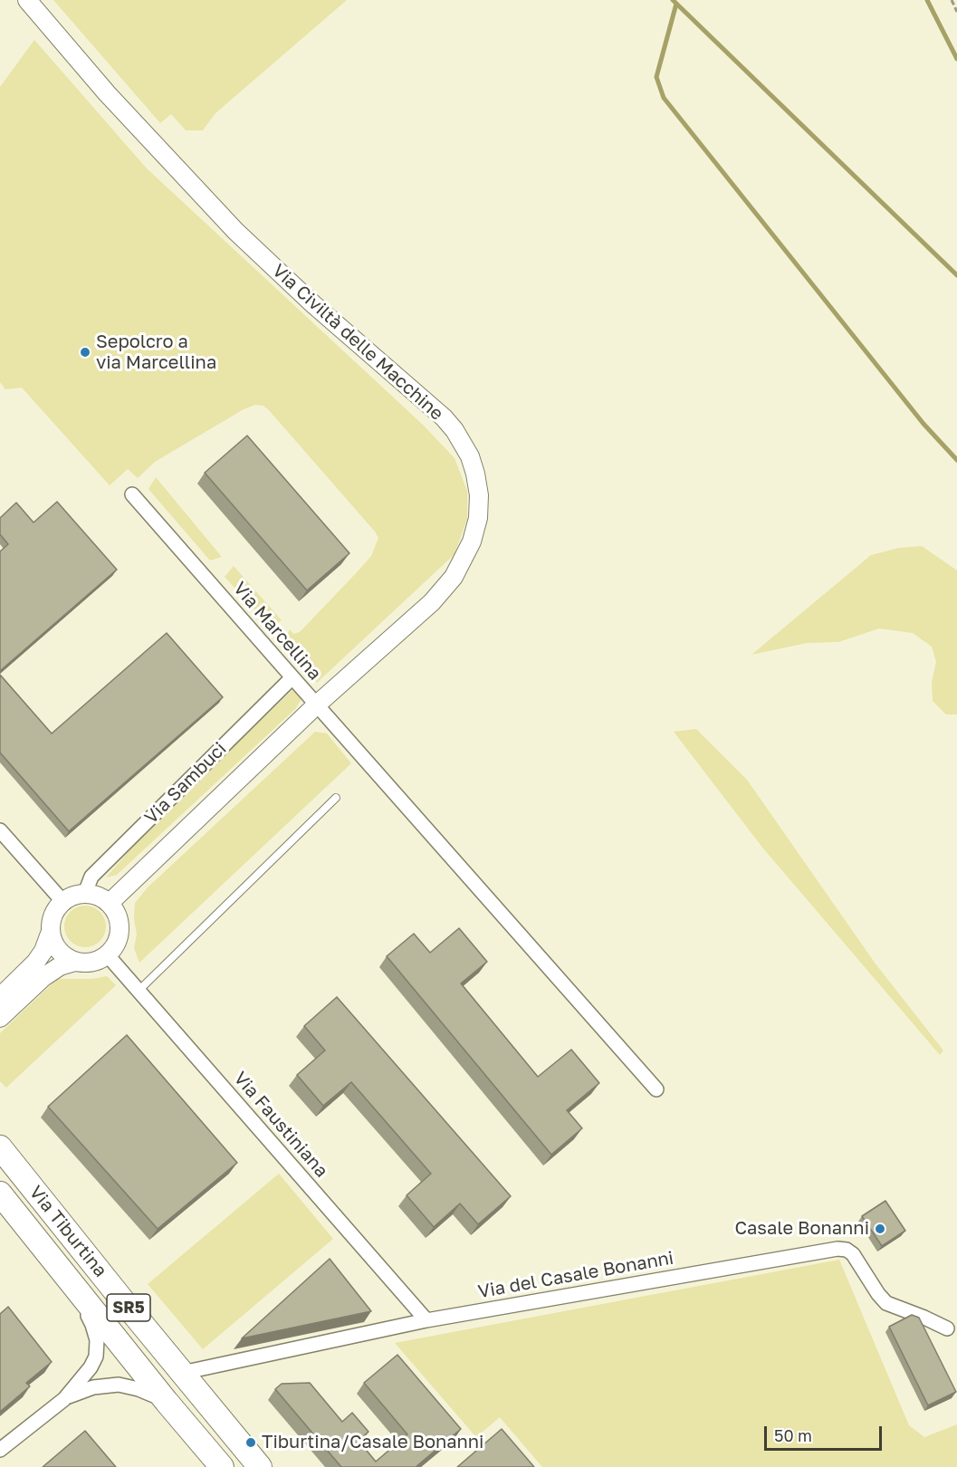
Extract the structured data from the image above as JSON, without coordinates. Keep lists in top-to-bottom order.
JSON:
{
  "streets": {
    "main road": ["Via Tiburtina", "SR5"],
    "street": [
      "Via Civiltà delle Macchine",
      "Via Marcellina",
      "Via Sambuci",
      "Via Faustiniana",
      "Via del Casale Bonanni"
    ]
  },
  "crossings": [
    ["Via Civiltà delle Macchine", "Via Marcellina"],
    ["Via Civiltà delle Macchine", "Via Sambuci"],
    ["Via Marcellina", "Via Sambuci"],
    ["Via Sambuci", "Via Faustiniana"],
    ["Via Faustiniana", "Via del Casale Bonanni"],
    ["Via Tiburtina", "Via del Casale Bonanni"]
  ],
  "places": ["Sepolcro a via Marcellina", "Casale Bonanni", "Tiburtina/Casale Bonanni"],
  "scale_bar": "50 m"
}
